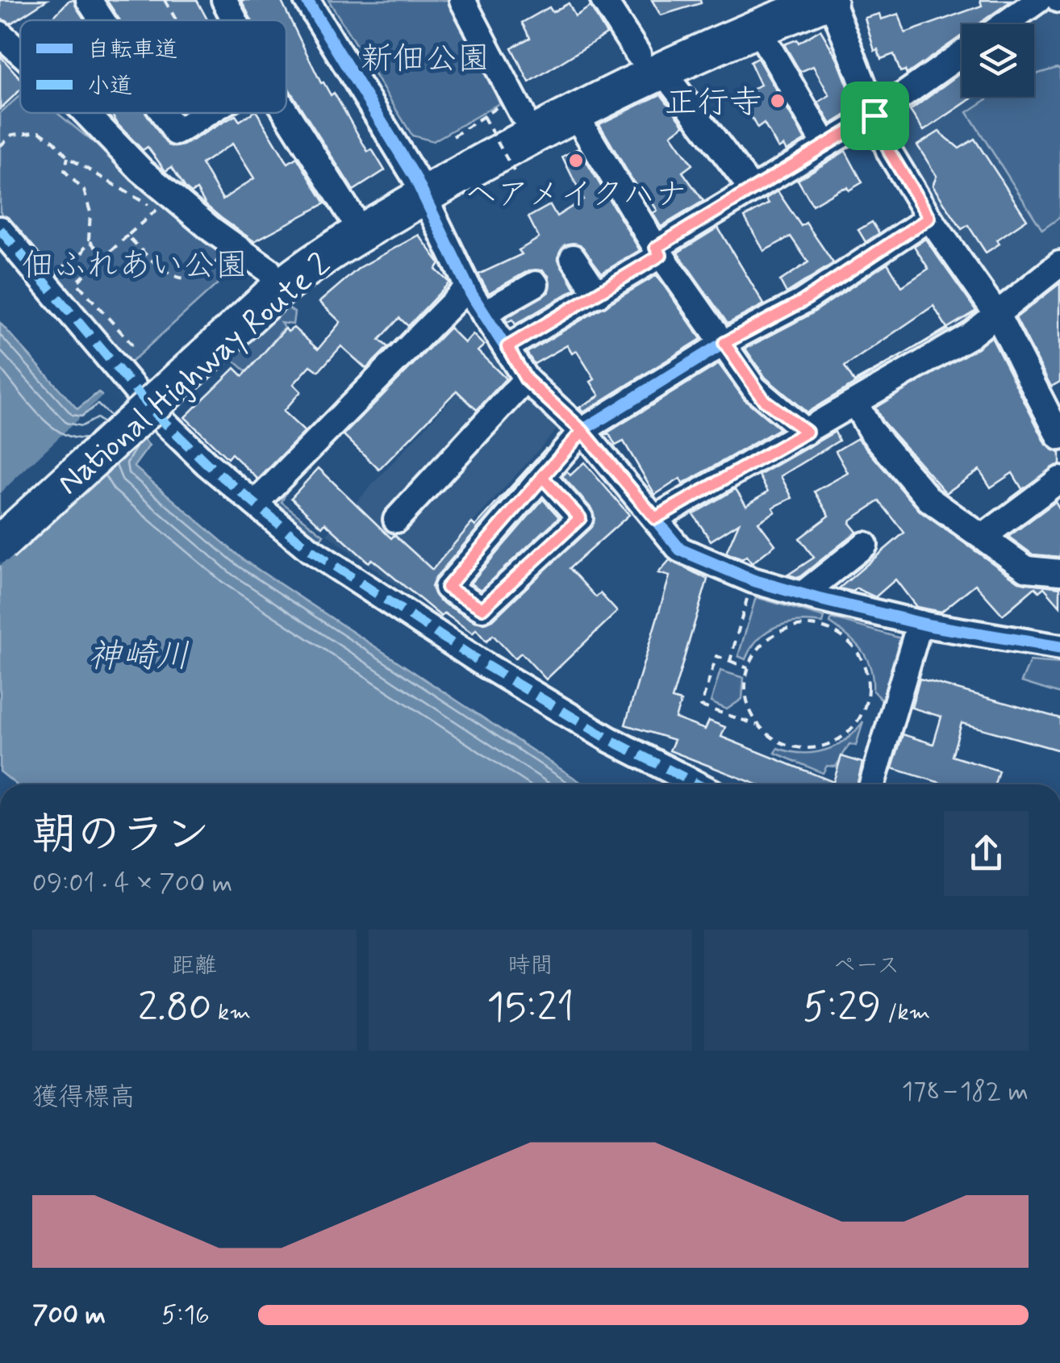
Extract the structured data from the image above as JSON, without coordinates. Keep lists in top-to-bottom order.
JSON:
{
  "streets": {
    "highway": ["National Highway Route 2"]
  },
  "water": ["神崎川"],
  "parks": ["新佃公園", "佃ふれあい公園"],
  "places": ["正行寺", "ヘアメイクハナ"],
  "legend": ["自転車道", "小道"],
  "page": {
    "heading": ["朝のラン", "09:01 · 4 × 700 m"],
    "stats": [
      ["距離", "2.80 km"],
      ["時間", "15:21"],
      ["ペース", "5:29 /km"]
    ],
    "chart": ["獲得標高", "178–182 m"],
    "list": [
      {
        "name": "700 m",
        "note": "5:16"
      }
    ]
  }
}
